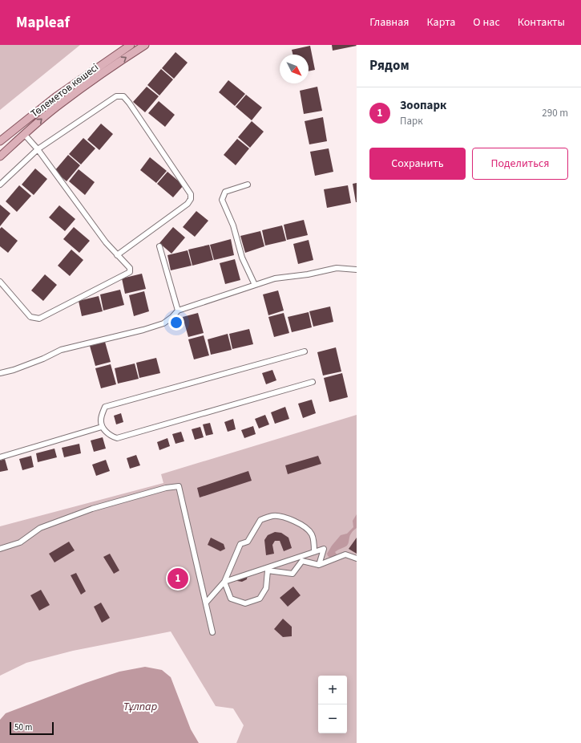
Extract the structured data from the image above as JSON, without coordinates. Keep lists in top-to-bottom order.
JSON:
{
  "streets": {
    "main road": ["Төлеметов көшесі"]
  },
  "water": ["Тұлпар"],
  "scale_bar": "50 m",
  "north": "bottom right",
  "page": {
    "header": "Mapleaf",
    "nav": [
      "Главная",
      "Карта",
      "О нас",
      "Контакты"
    ],
    "heading": "Рядом",
    "list": [
      {
        "mark": "1",
        "name": "Зоопарк",
        "note": "Парк",
        "value": "290 m"
      }
    ],
    "buttons": ["Сохранить", "Поделиться"],
    "pins": "1",
    "map_buttons": ["+", "−"],
    "scale": "50 m"
  }
}
